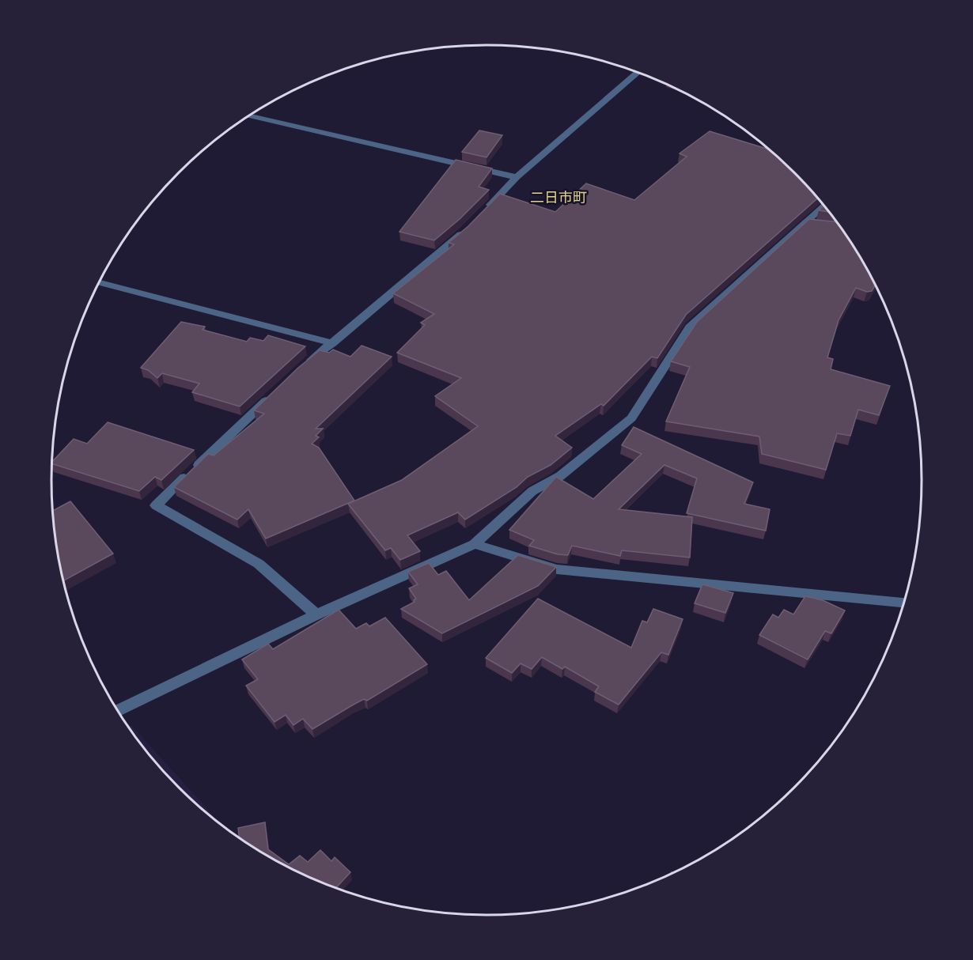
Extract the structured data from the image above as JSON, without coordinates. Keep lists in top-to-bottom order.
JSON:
{
  "districts": ["二日市町"]
}
